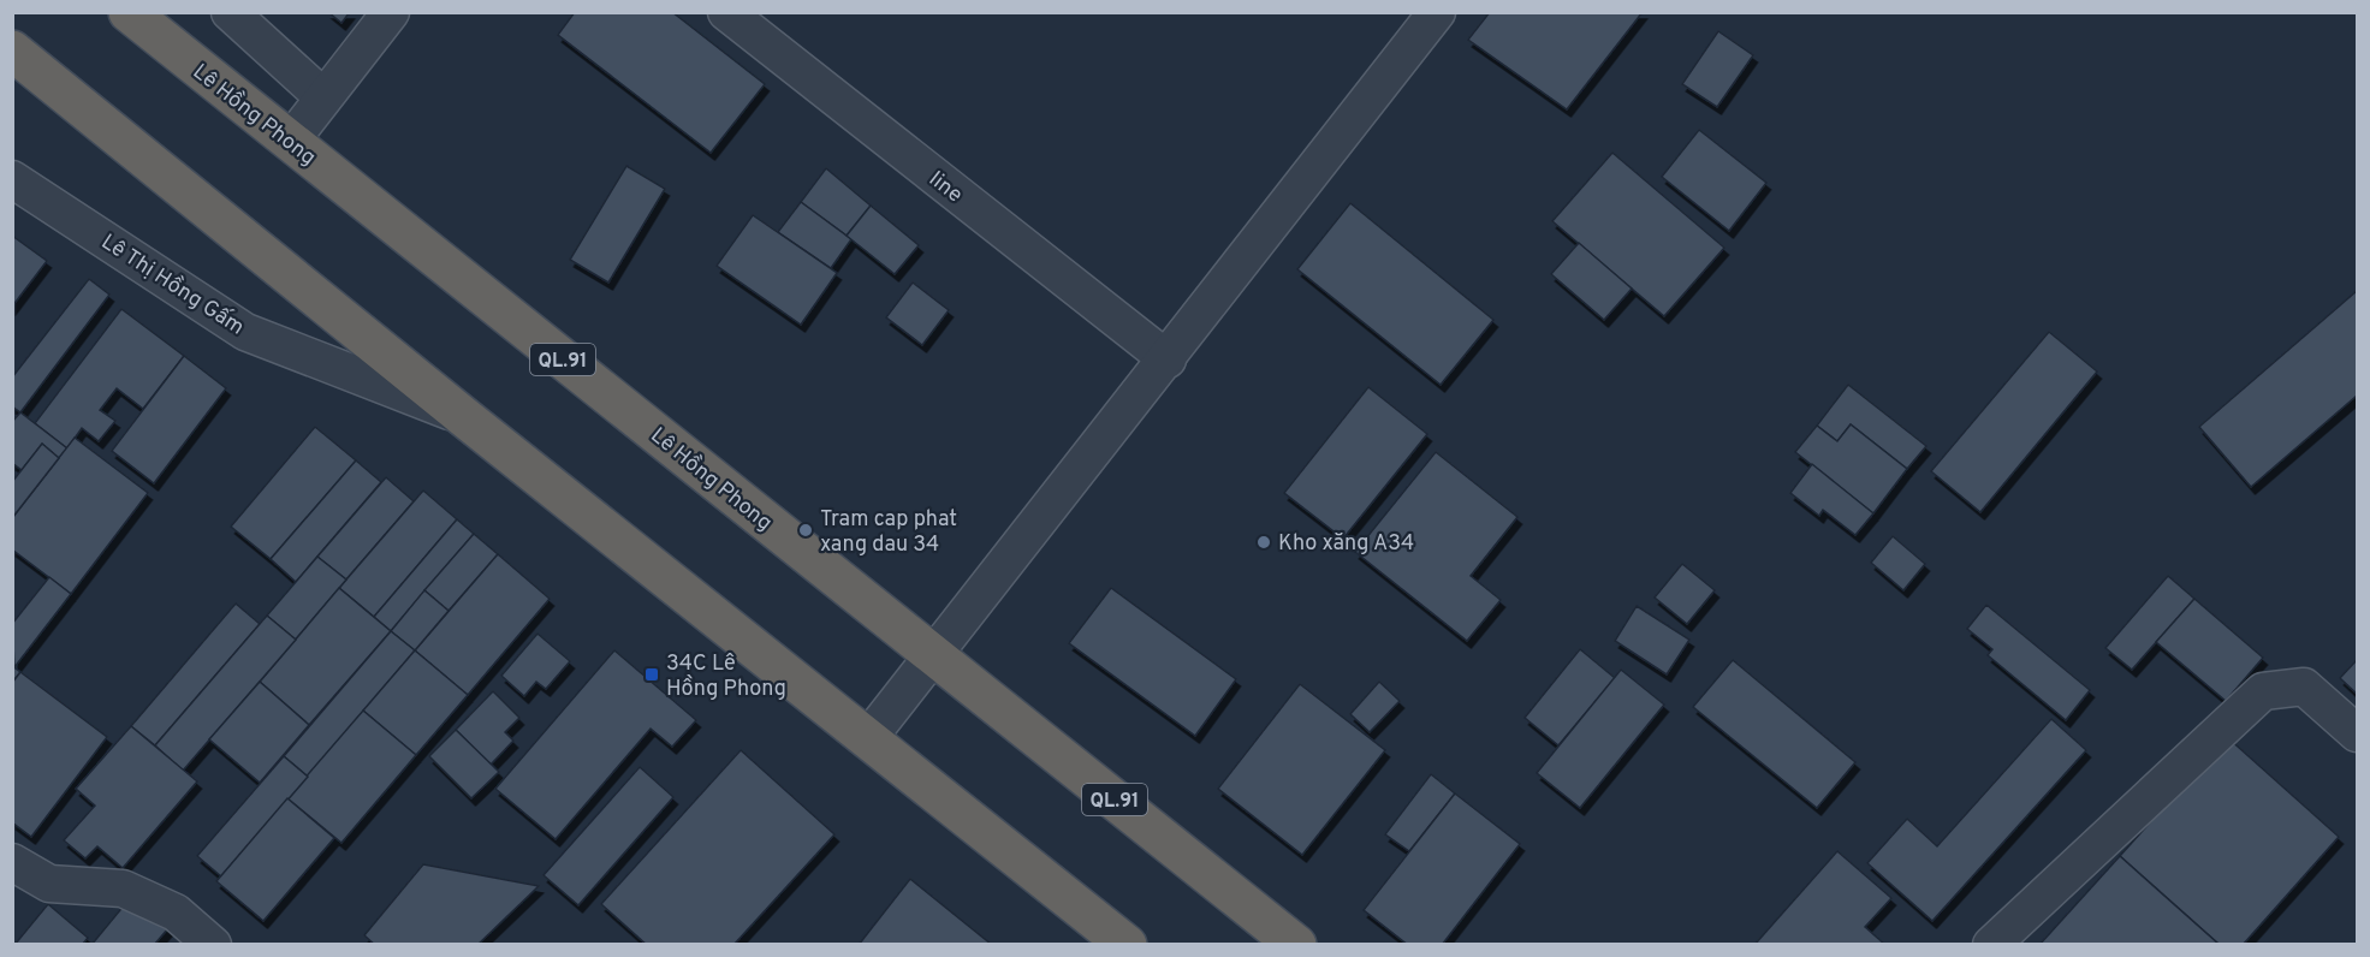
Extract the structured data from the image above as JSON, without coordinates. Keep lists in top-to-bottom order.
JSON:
{
  "streets": {
    "highway": ["Lê Hồng Phong", "QL.91"],
    "street": ["line", "Lê Thị Hồng Gấm"]
  },
  "places": {
    "other": ["Tram cap phat xang dau 34", "Kho xăng A34"],
    "transit": ["34C Lê Hồng Phong"]
  }
}
